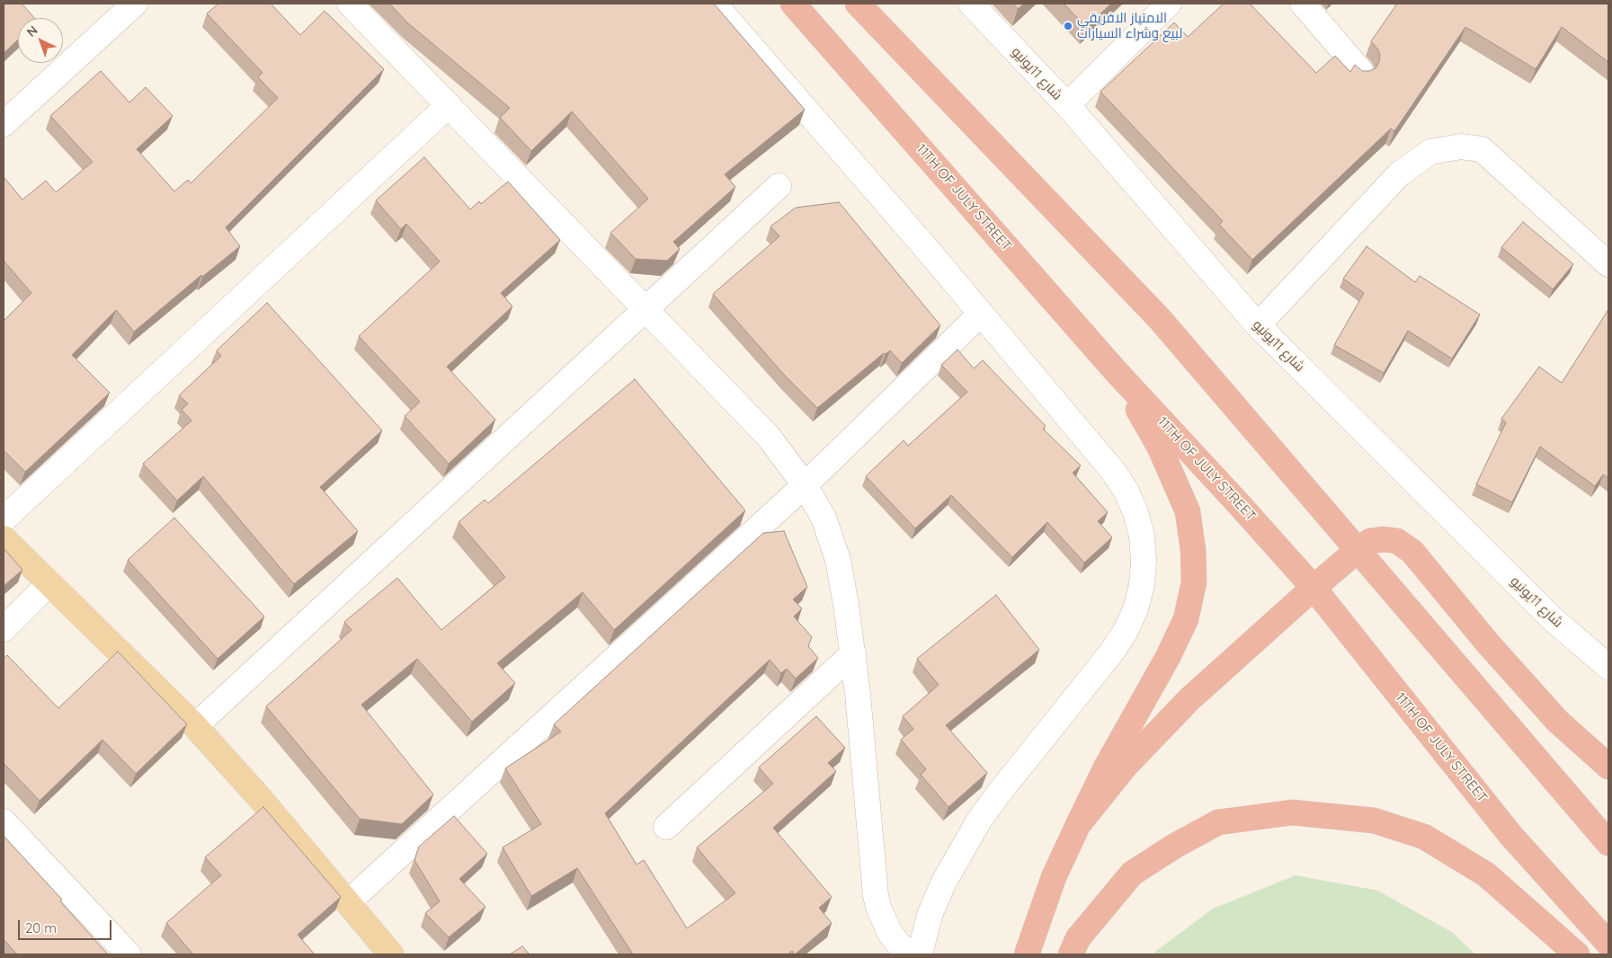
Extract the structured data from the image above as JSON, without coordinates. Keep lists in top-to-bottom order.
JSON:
{
  "streets": {
    "highway": ["11TH OF JULY STREET"],
    "street": ["شارع 11يونيو"]
  },
  "places": ["الامتياز الافريقي لبيع وشراء السيارات"],
  "scale_bar": "20 m",
  "north": "top left"
}
